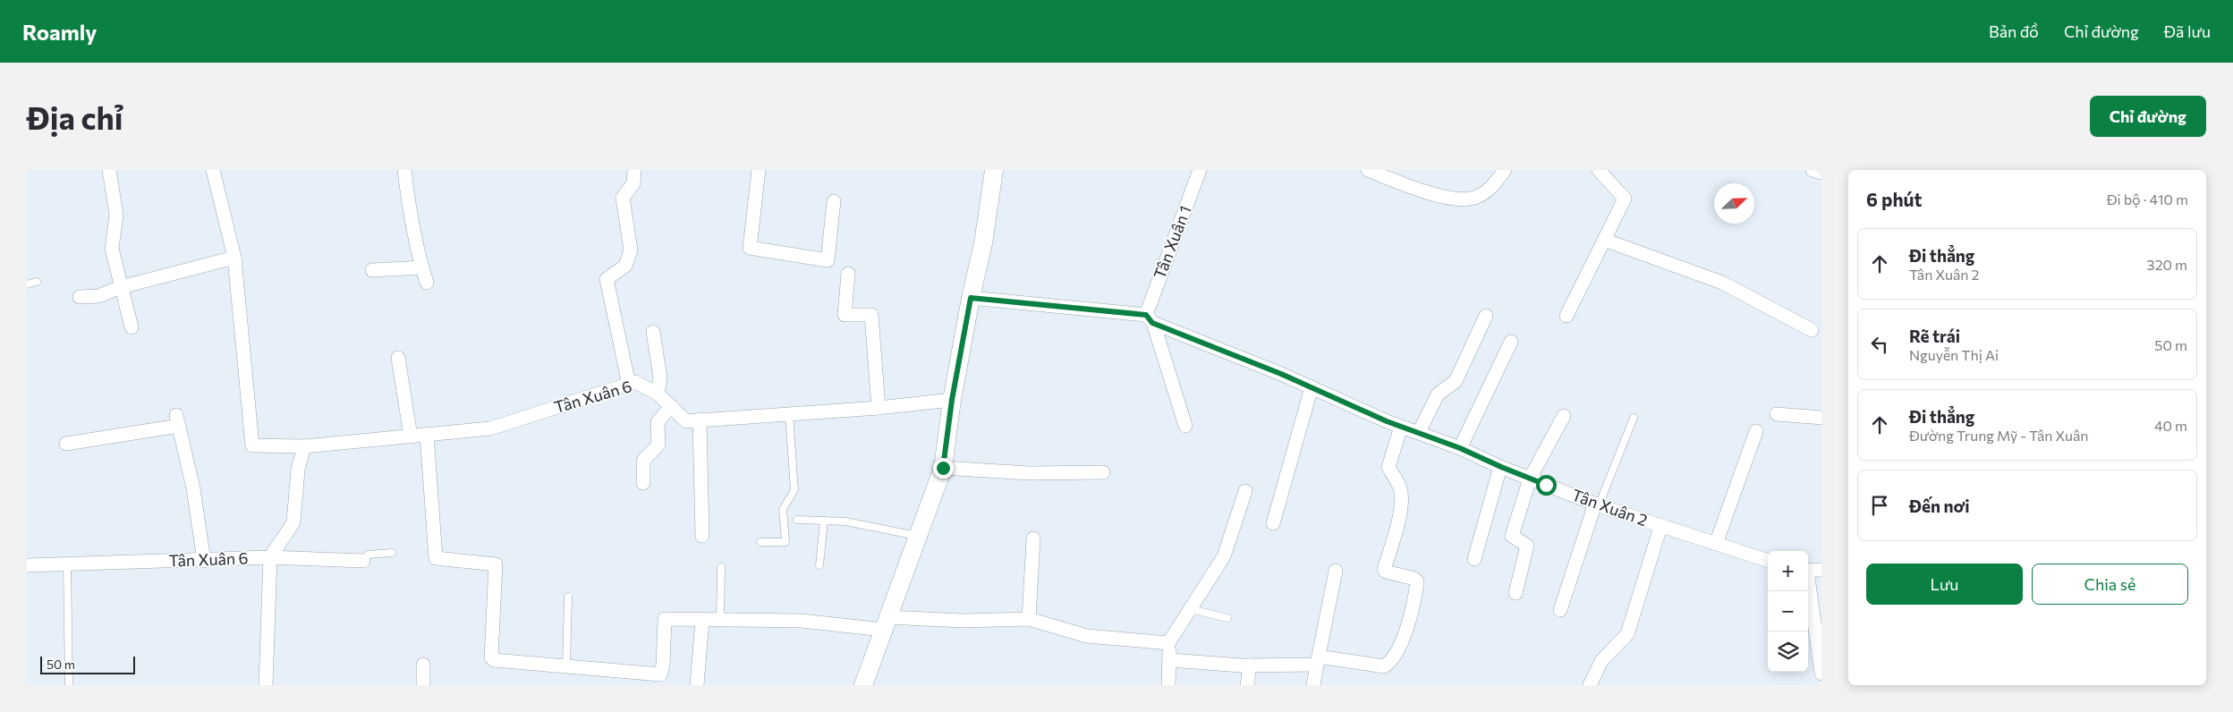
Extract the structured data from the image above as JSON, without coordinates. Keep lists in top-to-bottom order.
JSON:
{
  "streets": {
    "street": ["Tân Xuân 1", "Tân Xuân 6", "Tân Xuân 2"]
  },
  "crossings": [
    ["Tân Xuân 1", "Tân Xuân 2"]
  ],
  "scale_bar": "50 m",
  "north": "top right",
  "page": {
    "header": "Roamly",
    "nav": ["Bản đồ", "Chỉ đường", "Đã lưu"],
    "buttons": [
      "Chỉ đường",
      ["Lưu", "Chia sẻ"]
    ],
    "title": "Địa chỉ",
    "heading": ["6 phút", "Đi bộ · 410 m"],
    "list": [
      ["Đi thẳng", "Tân Xuân 2", "320 m"],
      ["Rẽ trái", "Nguyễn Thị Ai", "50 m"],
      ["Đi thẳng", "Đường Trung Mỹ - Tân Xuân", "40 m"],
      "Đến nơi"
    ],
    "map_buttons": ["+", "−"],
    "scale": "50 m"
  }
}
